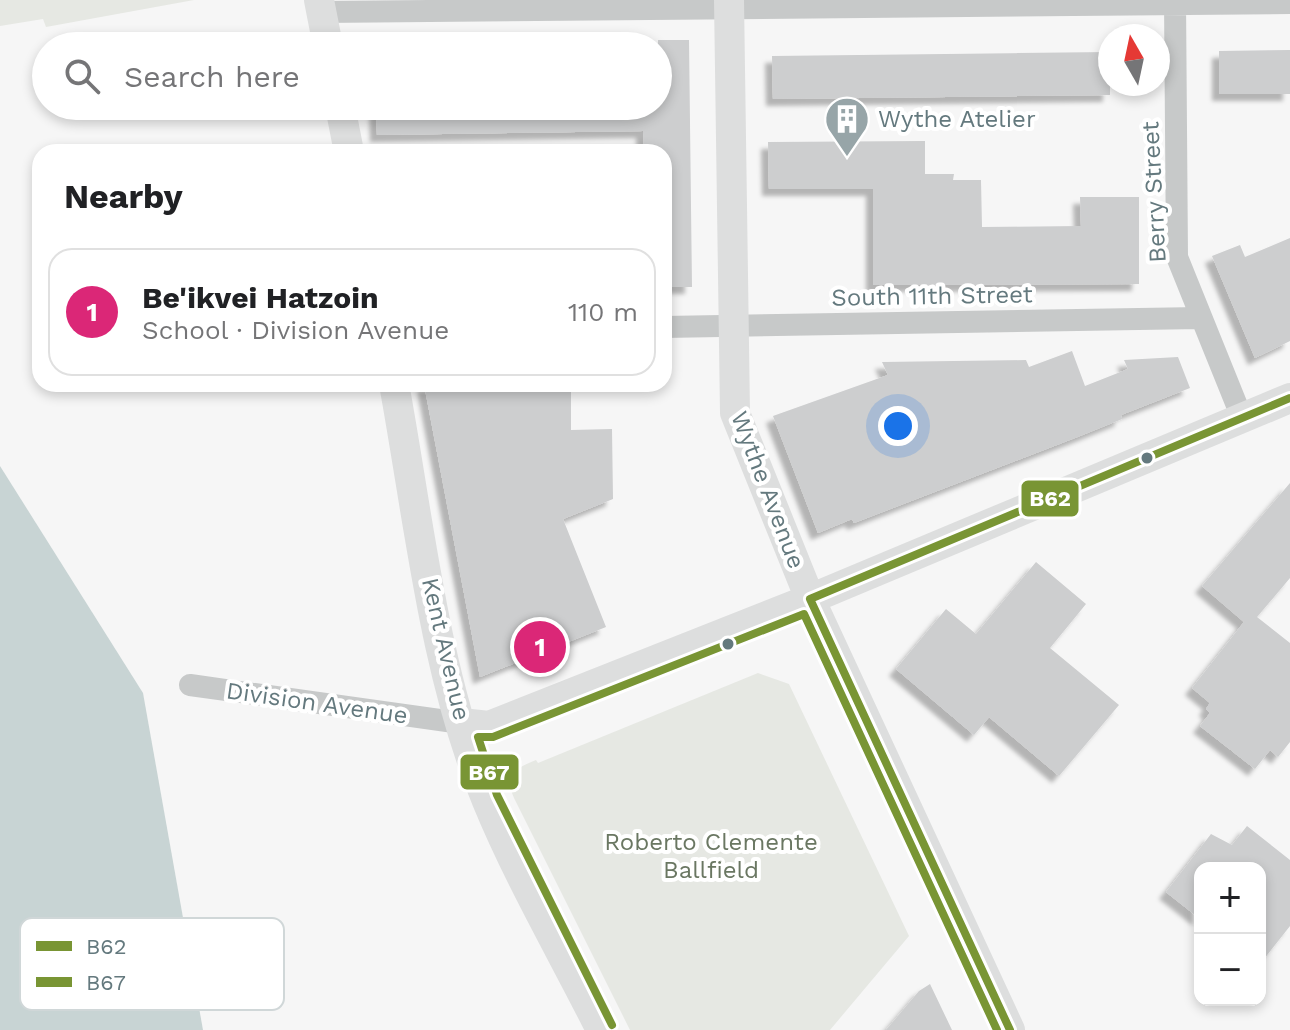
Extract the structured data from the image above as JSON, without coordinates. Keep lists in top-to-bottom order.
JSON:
{
  "streets": {
    "main road": ["Wythe Avenue", "Kent Avenue", "Division Avenue"],
    "street": ["Berry Street", "South 11th Street"]
  },
  "crossings": [
    ["Berry Street", "South 11th Street"],
    ["Berry Street", "Division Avenue"],
    ["South 11th Street", "Wythe Avenue"],
    ["Wythe Avenue", "Division Avenue"],
    ["Kent Avenue", "Division Avenue"]
  ],
  "parks": ["Roberto Clemente Ballfield"],
  "places": {
    "building": ["Wythe Atelier"]
  },
  "lines": ["transit line B62", "transit line B67"],
  "legend": ["B62", "B67"],
  "north": "top",
  "page": {
    "search": "Search here",
    "heading": "Nearby",
    "list": [
      {
        "mark": "1",
        "name": "Be'ikvei Hatzoin",
        "note": "School · Division Avenue",
        "value": "110 m"
      }
    ],
    "pins": "1",
    "map_buttons": ["+", "−"]
  }
}
